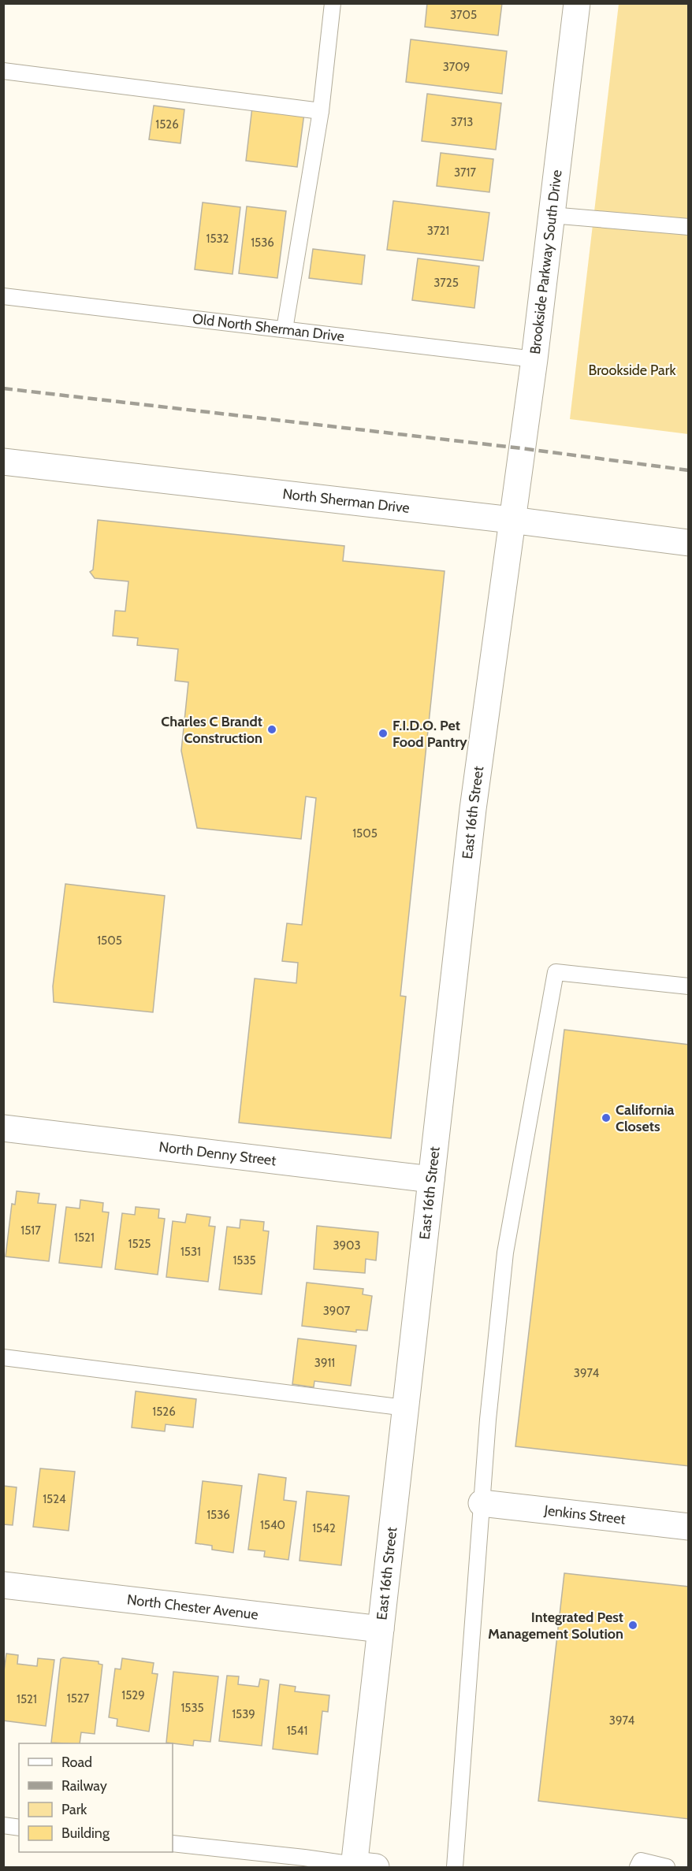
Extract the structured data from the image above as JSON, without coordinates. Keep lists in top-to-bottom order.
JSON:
{
  "streets": {
    "main road": [
      "Brookside Parkway South Drive",
      "North Sherman Drive",
      "East 16th Street",
      "North Denny Street",
      "Jenkins Street",
      "North Chester Avenue"
    ],
    "lane": ["Old North Sherman Drive"]
  },
  "crossings": [
    ["Brookside Parkway South Drive", "Old North Sherman Drive"],
    ["Brookside Parkway South Drive", "North Sherman Drive"],
    ["Brookside Parkway South Drive", "East 16th Street"],
    ["North Sherman Drive", "East 16th Street"],
    ["East 16th Street", "North Denny Street"],
    ["East 16th Street", "North Chester Avenue"]
  ],
  "parks": ["Brookside Park"],
  "places": [
    "Charles C Brandt Construction",
    "F.I.D.O. Pet Food Pantry",
    "California Closets",
    "Integrated Pest Management Solution"
  ],
  "house_numbers": [
    "3705",
    "3709",
    "3713",
    "1526",
    "3717",
    "3721",
    "1532",
    "1536",
    "3725",
    "1505",
    "1505",
    "1517",
    "1521",
    "1525",
    "3903",
    "1531",
    "1535",
    "3907",
    "3911",
    "3974",
    "1526",
    "1524",
    "1536",
    "1540",
    "1542",
    "1529",
    "1527",
    "1521",
    "1535",
    "1539",
    "3974",
    "1541"
  ],
  "legend": [
    "Road",
    "Railway",
    "Park",
    "Building"
  ]
}
